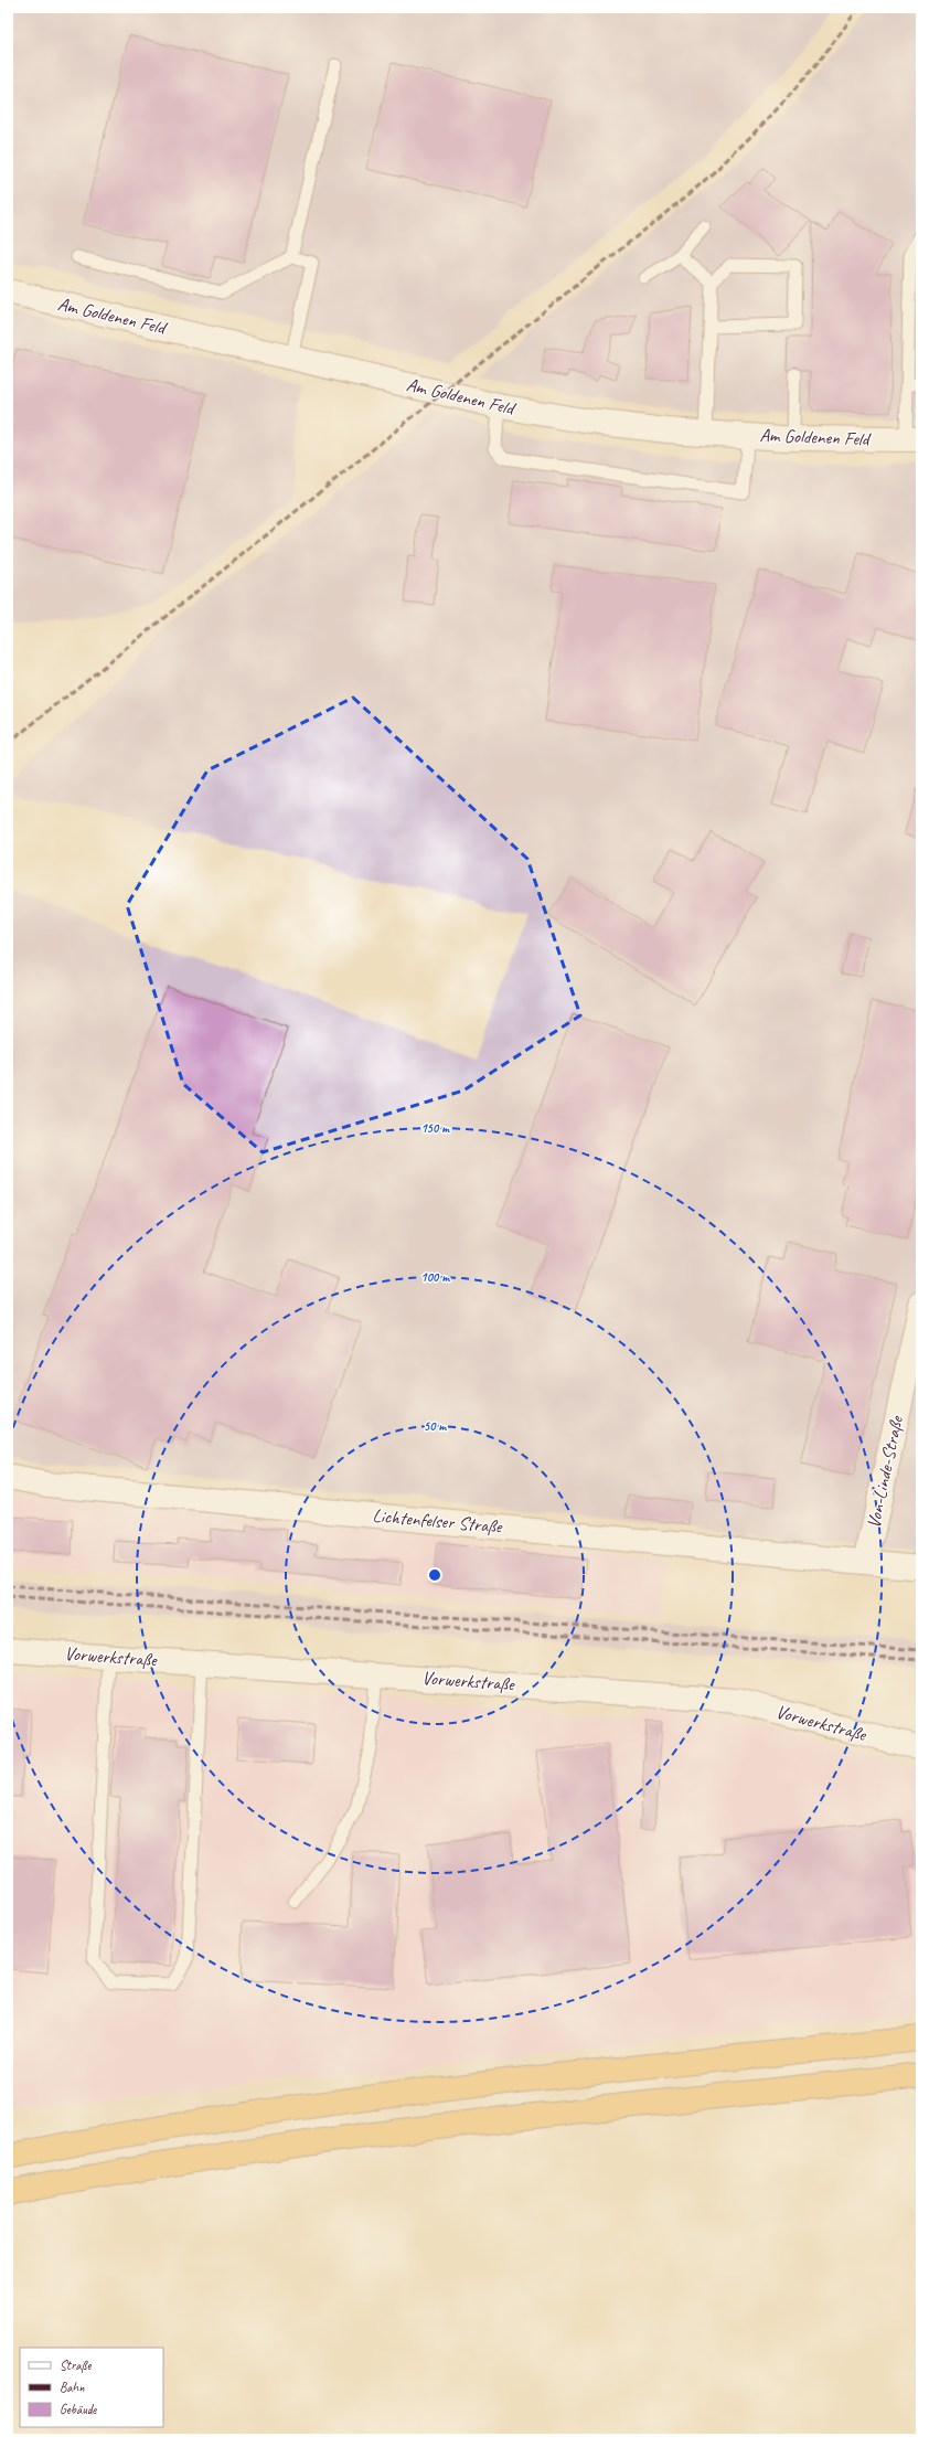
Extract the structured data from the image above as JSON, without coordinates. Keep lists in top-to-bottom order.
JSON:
{
  "streets": {
    "street": [
      "Am Goldenen Feld",
      "Von-Linde-Straße",
      "Lichtenfelser Straße",
      "Vorwerkstraße"
    ]
  },
  "crossings": [
    ["Von-Linde-Straße", "Lichtenfelser Straße"]
  ],
  "legend": ["Straße", "Bahn", "Gebäude"],
  "rings": ["150 m", "100 m", "50 m"]
}
